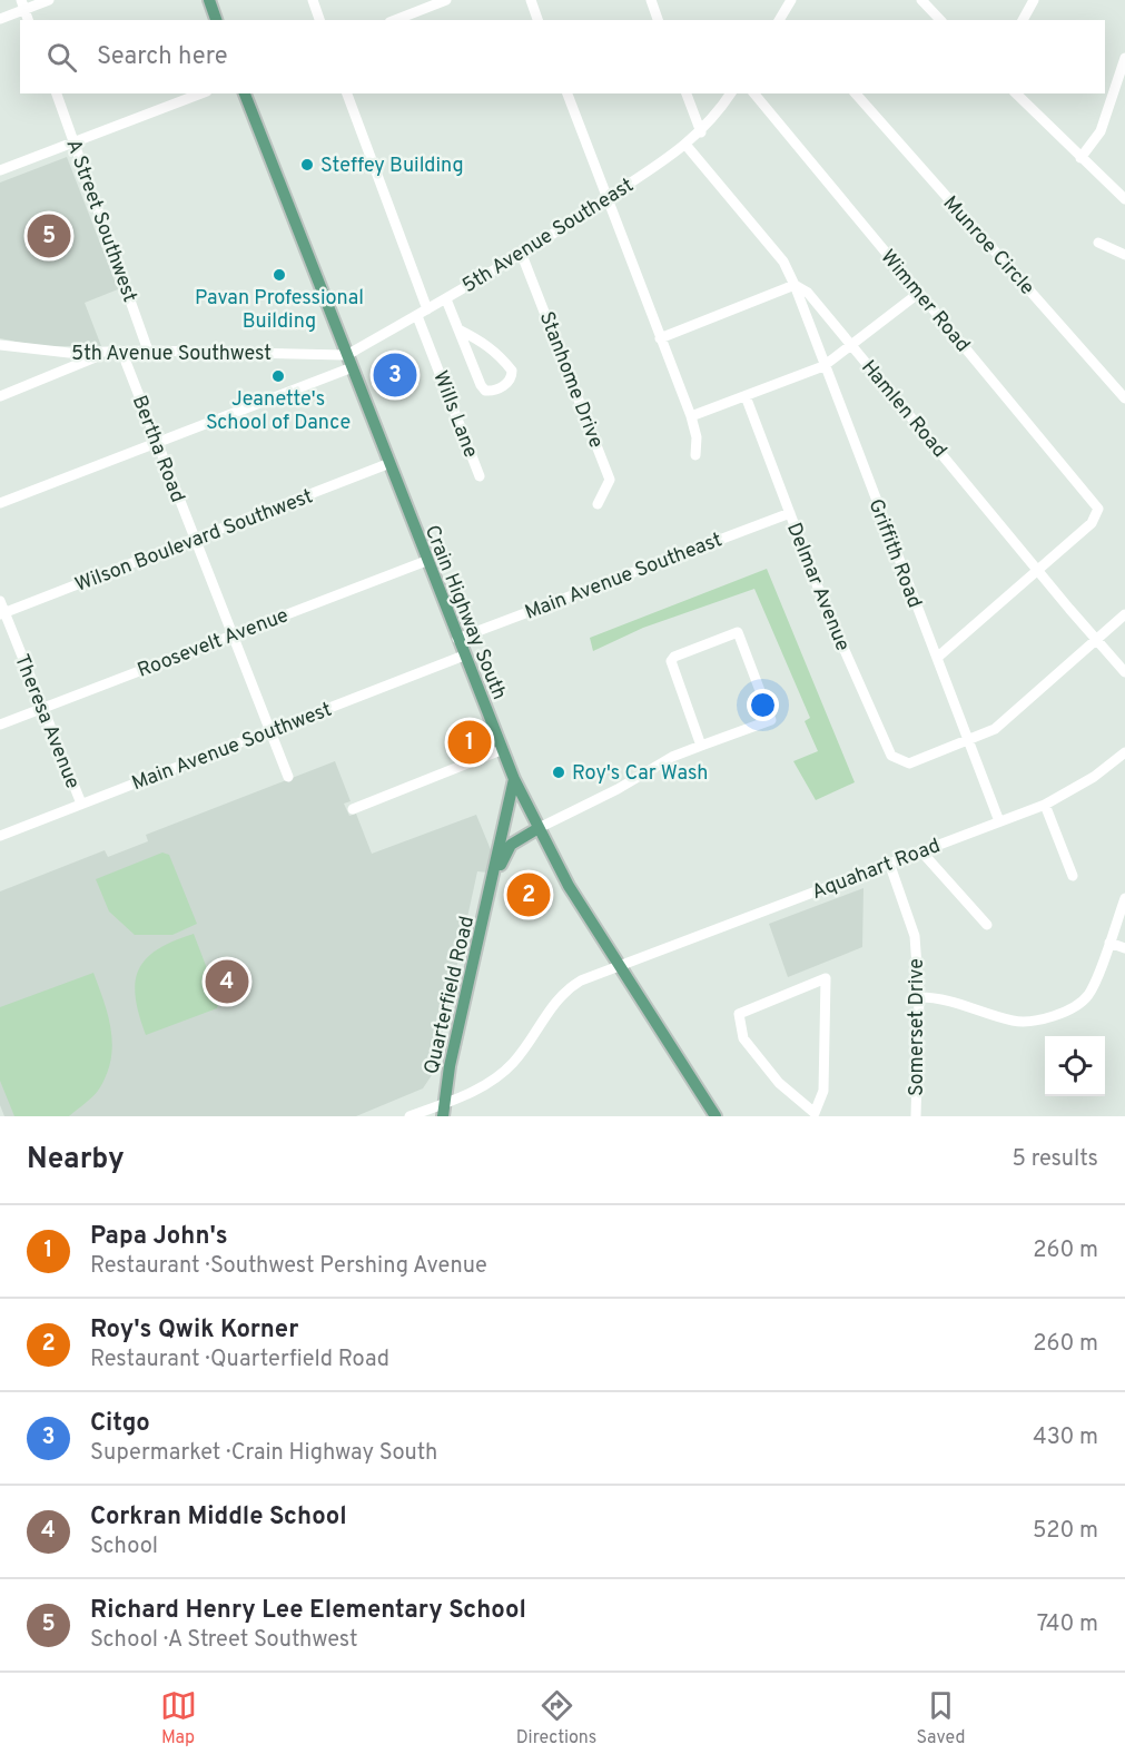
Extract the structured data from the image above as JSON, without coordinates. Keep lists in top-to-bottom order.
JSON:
{
  "streets": {
    "main road": ["Crain Highway South", "Quarterfield Road"],
    "street": [
      "A Street Southwest",
      "5th Avenue Southeast",
      "Munroe Circle",
      "Wimmer Road",
      "5th Avenue Southwest",
      "Stanhome Drive",
      "Hamlen Road",
      "Wills Lane",
      "Bertha Road",
      "Wilson Boulevard Southwest",
      "Griffith Road",
      "Main Avenue Southeast",
      "Delmar Avenue",
      "Roosevelt Avenue",
      "Theresa Avenue",
      "Main Avenue Southwest",
      "Aquahart Road",
      "Somerset Drive"
    ]
  },
  "crossings": [
    ["A Street Southwest", "5th Avenue Southwest"],
    ["5th Avenue Southeast", "5th Avenue Southwest"],
    ["5th Avenue Southeast", "Stanhome Drive"],
    ["5th Avenue Southeast", "Hamlen Road"],
    ["5th Avenue Southeast", "Wills Lane"],
    ["5th Avenue Southeast", "Crain Highway South"],
    ["Wimmer Road", "Hamlen Road"],
    ["5th Avenue Southwest", "Bertha Road"],
    ["5th Avenue Southwest", "Crain Highway South"],
    ["Hamlen Road", "Griffith Road"],
    ["Bertha Road", "Wilson Boulevard Southwest"],
    ["Bertha Road", "Roosevelt Avenue"],
    ["Bertha Road", "Main Avenue Southwest"],
    ["Wilson Boulevard Southwest", "Crain Highway South"],
    ["Wilson Boulevard Southwest", "Theresa Avenue"],
    ["Griffith Road", "Delmar Avenue"],
    ["Griffith Road", "Aquahart Road"],
    ["Main Avenue Southeast", "Delmar Avenue"],
    ["Main Avenue Southeast", "Crain Highway South"],
    ["Crain Highway South", "Roosevelt Avenue"],
    ["Crain Highway South", "Main Avenue Southwest"],
    ["Crain Highway South", "Aquahart Road"],
    ["Crain Highway South", "Quarterfield Road"],
    ["Roosevelt Avenue", "Theresa Avenue"],
    ["Theresa Avenue", "Main Avenue Southwest"],
    ["Aquahart Road", "Quarterfield Road"],
    ["Aquahart Road", "Somerset Drive"]
  ],
  "places": [
    "Steffey Building",
    "Pavan Professional Building",
    "Jeanette's School of Dance",
    "Roy's Car Wash"
  ],
  "page": {
    "search": "Search here",
    "pins": [
      "5",
      "3",
      "1",
      "2",
      "4"
    ],
    "heading": ["Nearby", "5 results"],
    "list": [
      {
        "mark": "1",
        "name": "Papa John's",
        "note": "Restaurant · Southwest Pershing Avenue",
        "value": "260 m"
      },
      {
        "mark": "2",
        "name": "Roy's Qwik Korner",
        "note": "Restaurant · Quarterfield Road",
        "value": "260 m"
      },
      {
        "mark": "3",
        "name": "Citgo",
        "note": "Supermarket · Crain Highway South",
        "value": "430 m"
      },
      {
        "mark": "4",
        "name": "Corkran Middle School",
        "note": "School",
        "value": "520 m"
      },
      {
        "mark": "5",
        "name": "Richard Henry Lee Elementary School",
        "note": "School · A Street Southwest",
        "value": "740 m"
      }
    ],
    "nav": ["Map", "Directions", "Saved"]
  }
}
